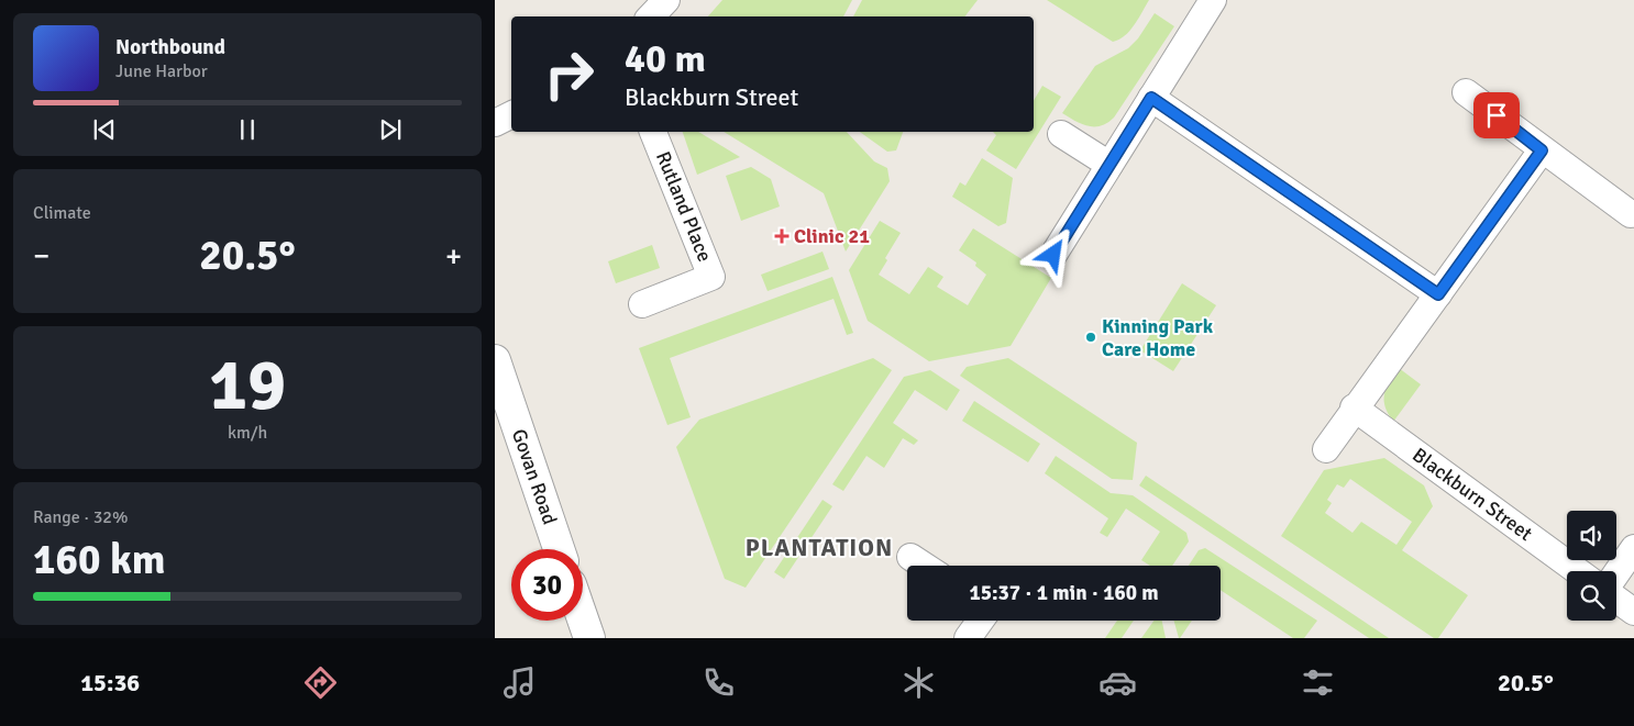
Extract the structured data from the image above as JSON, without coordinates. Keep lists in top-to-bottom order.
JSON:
{
  "streets": {
    "street": ["Rutland Place", "Govan Road", "Blackburn Street"]
  },
  "districts": ["PLANTATION"],
  "places": {
    "health": ["Clinic 21"],
    "other": ["Kinning Park Care Home"]
  },
  "page": {
    "turn": ["40 m", "Blackburn Street"],
    "song": ["Northbound", "June Harbor"],
    "tile": [
      "Climate",
      ["19", "km/h"],
      ["Range · 32%", "160 km"]
    ],
    "heat": ["−", "20.5°", "+"],
    "limit": "30",
    "trip": "15:37 · 1 min · 160 m",
    "tabs": ["15:36", "20.5°"]
  }
}
